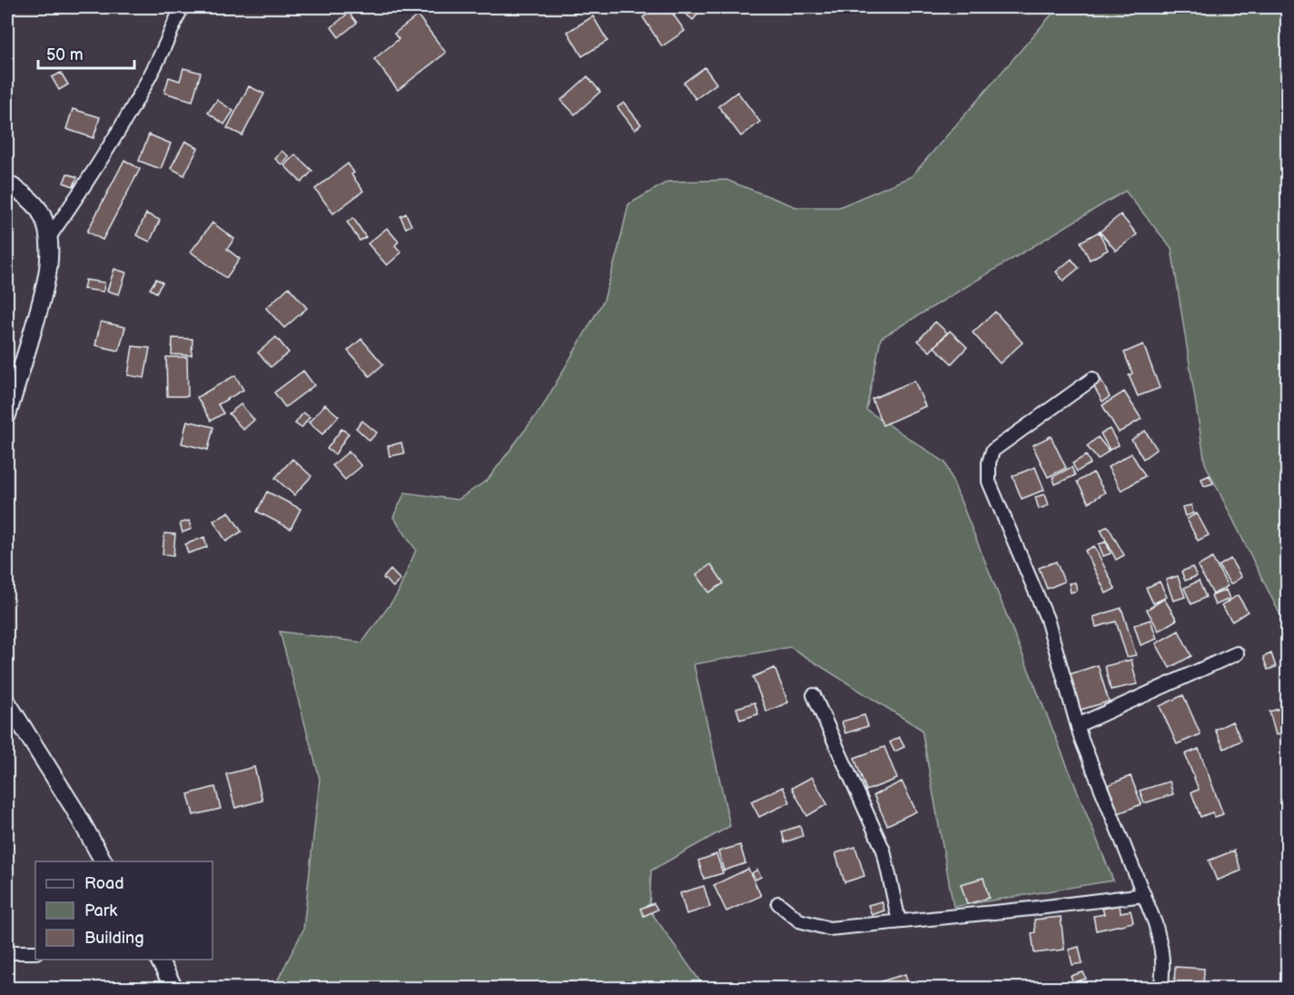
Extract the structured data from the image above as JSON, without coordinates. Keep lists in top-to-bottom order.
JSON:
{
  "legend": ["Road", "Park", "Building"],
  "scale_bar": "50 m"
}
